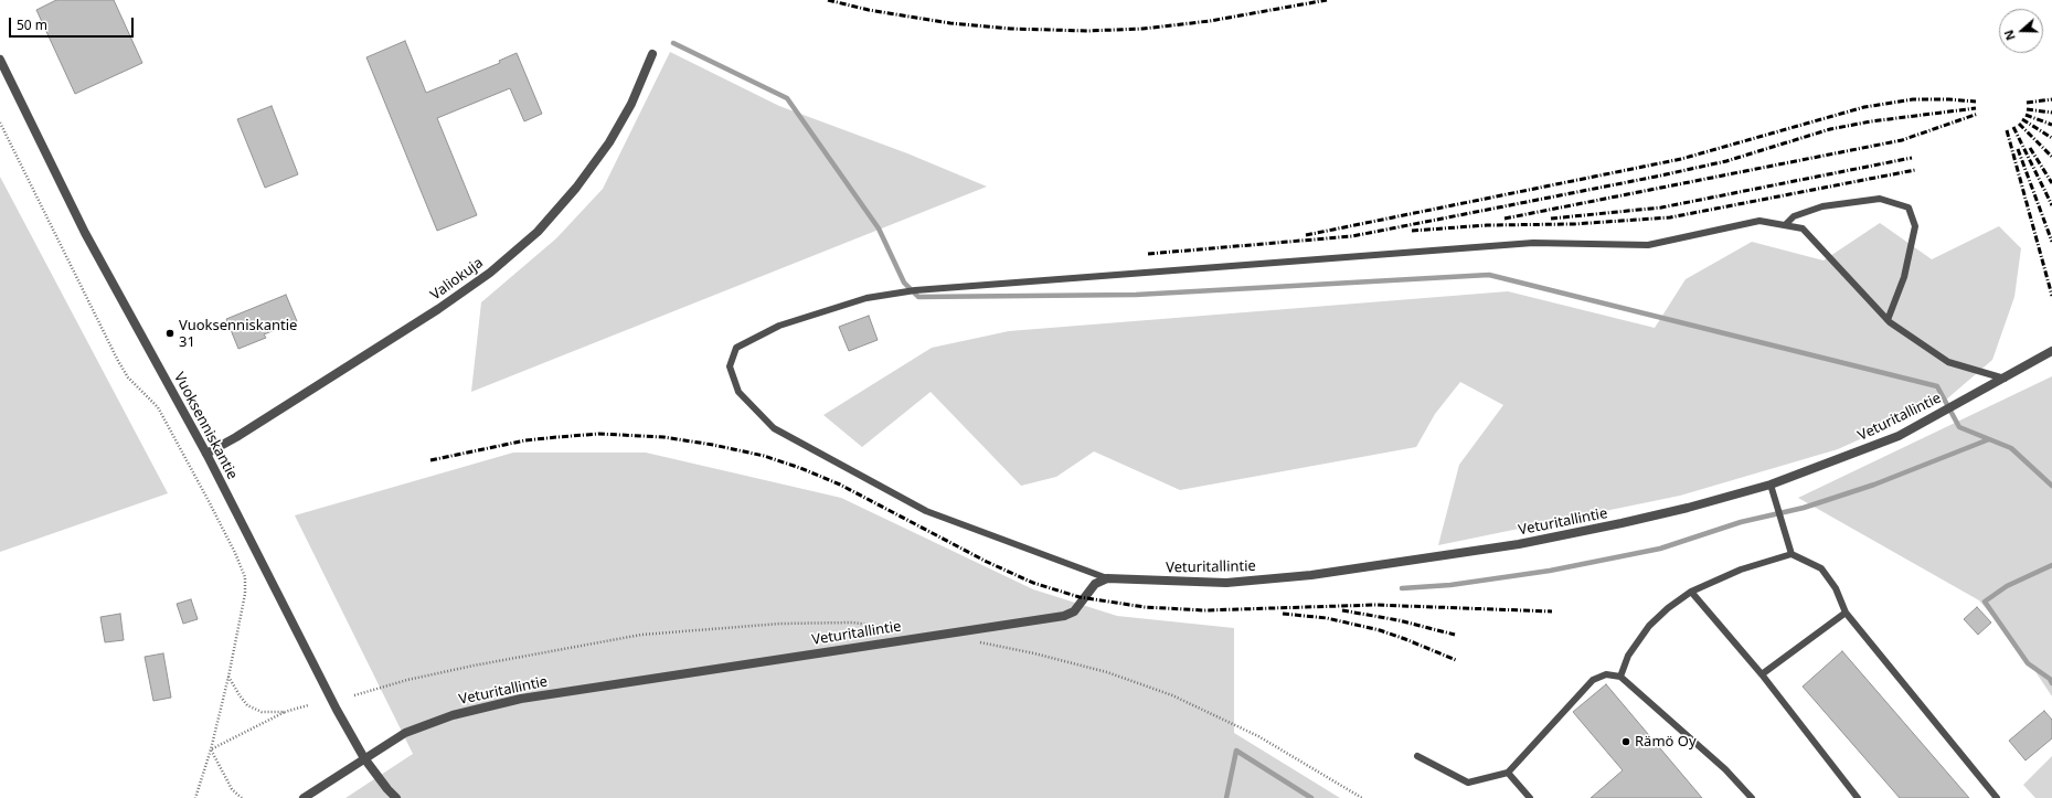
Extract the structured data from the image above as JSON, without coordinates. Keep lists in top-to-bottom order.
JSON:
{
  "streets": {
    "street": ["Valiokuja", "Veturitallintie", "Vuoksenniskantie"]
  },
  "crossings": [
    ["Valiokuja", "Vuoksenniskantie"],
    ["Veturitallintie", "Vuoksenniskantie"]
  ],
  "places": ["Vuoksenniskantie 31", "Rämö Oy"],
  "scale_bar": "50 m",
  "north": "left"
}
